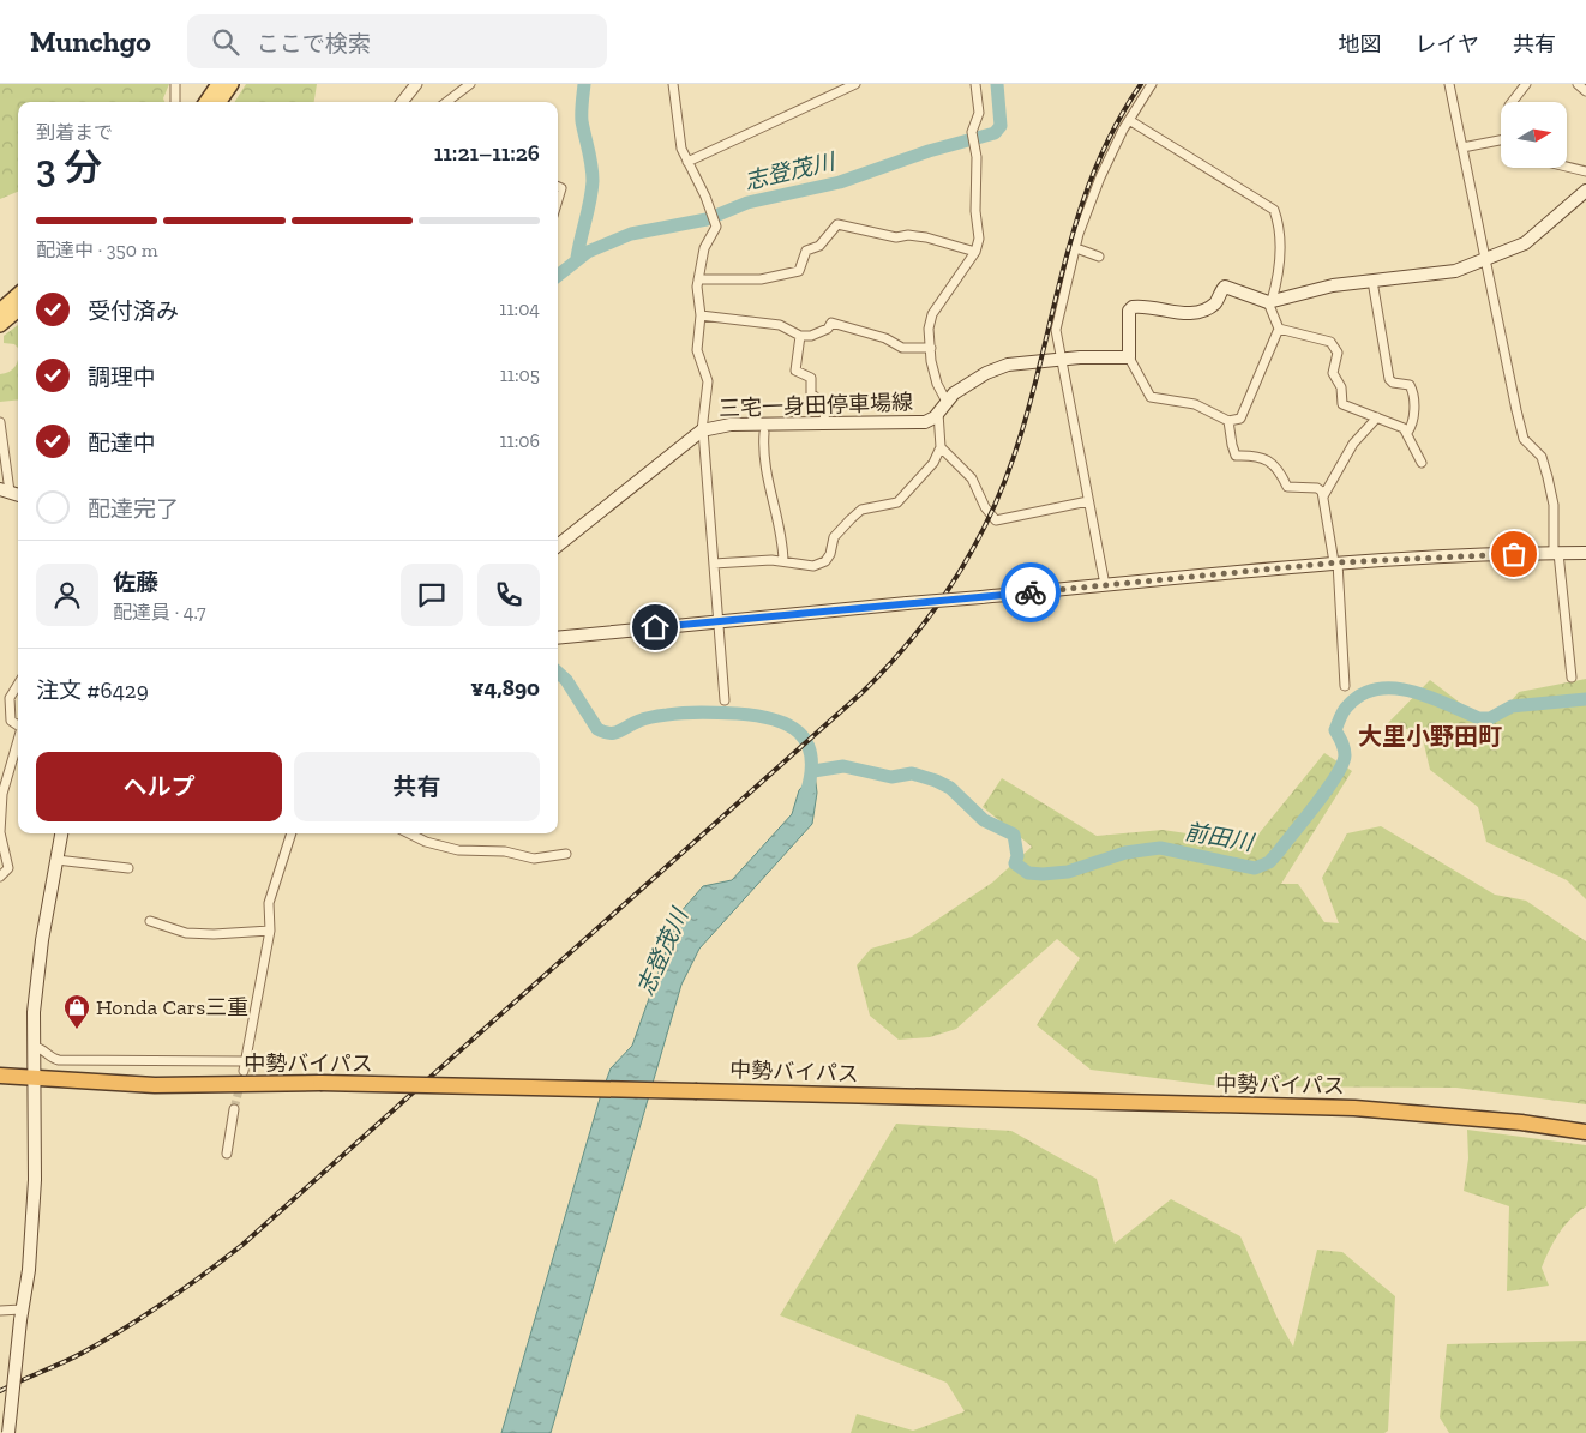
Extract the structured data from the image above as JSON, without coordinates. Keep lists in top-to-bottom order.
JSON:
{
  "streets": {
    "highway": ["中勢バイパス"],
    "main road": ["三宅一身田停車場線"]
  },
  "districts": ["大里小野田町"],
  "water": ["志登茂川", "前田川"],
  "places": {
    "shop": ["Honda Cars三重"]
  },
  "north": "right",
  "page": {
    "header": "Munchgo",
    "search": "ここで検索",
    "nav": ["地図", "レイヤ", "共有"],
    "heading": ["3 分", "到着まで", "11:21–11:26"],
    "panel": [
      "佐藤",
      "配達員 · 4.7",
      "注文 #6429",
      "¥4,890"
    ],
    "bar": "配達中 · 350 m",
    "list": [
      ["受付済み", "11:04"],
      ["調理中", "11:05"],
      ["配達中", "11:06"],
      "配達完了"
    ],
    "buttons": ["ヘルプ", "共有"]
  }
}
